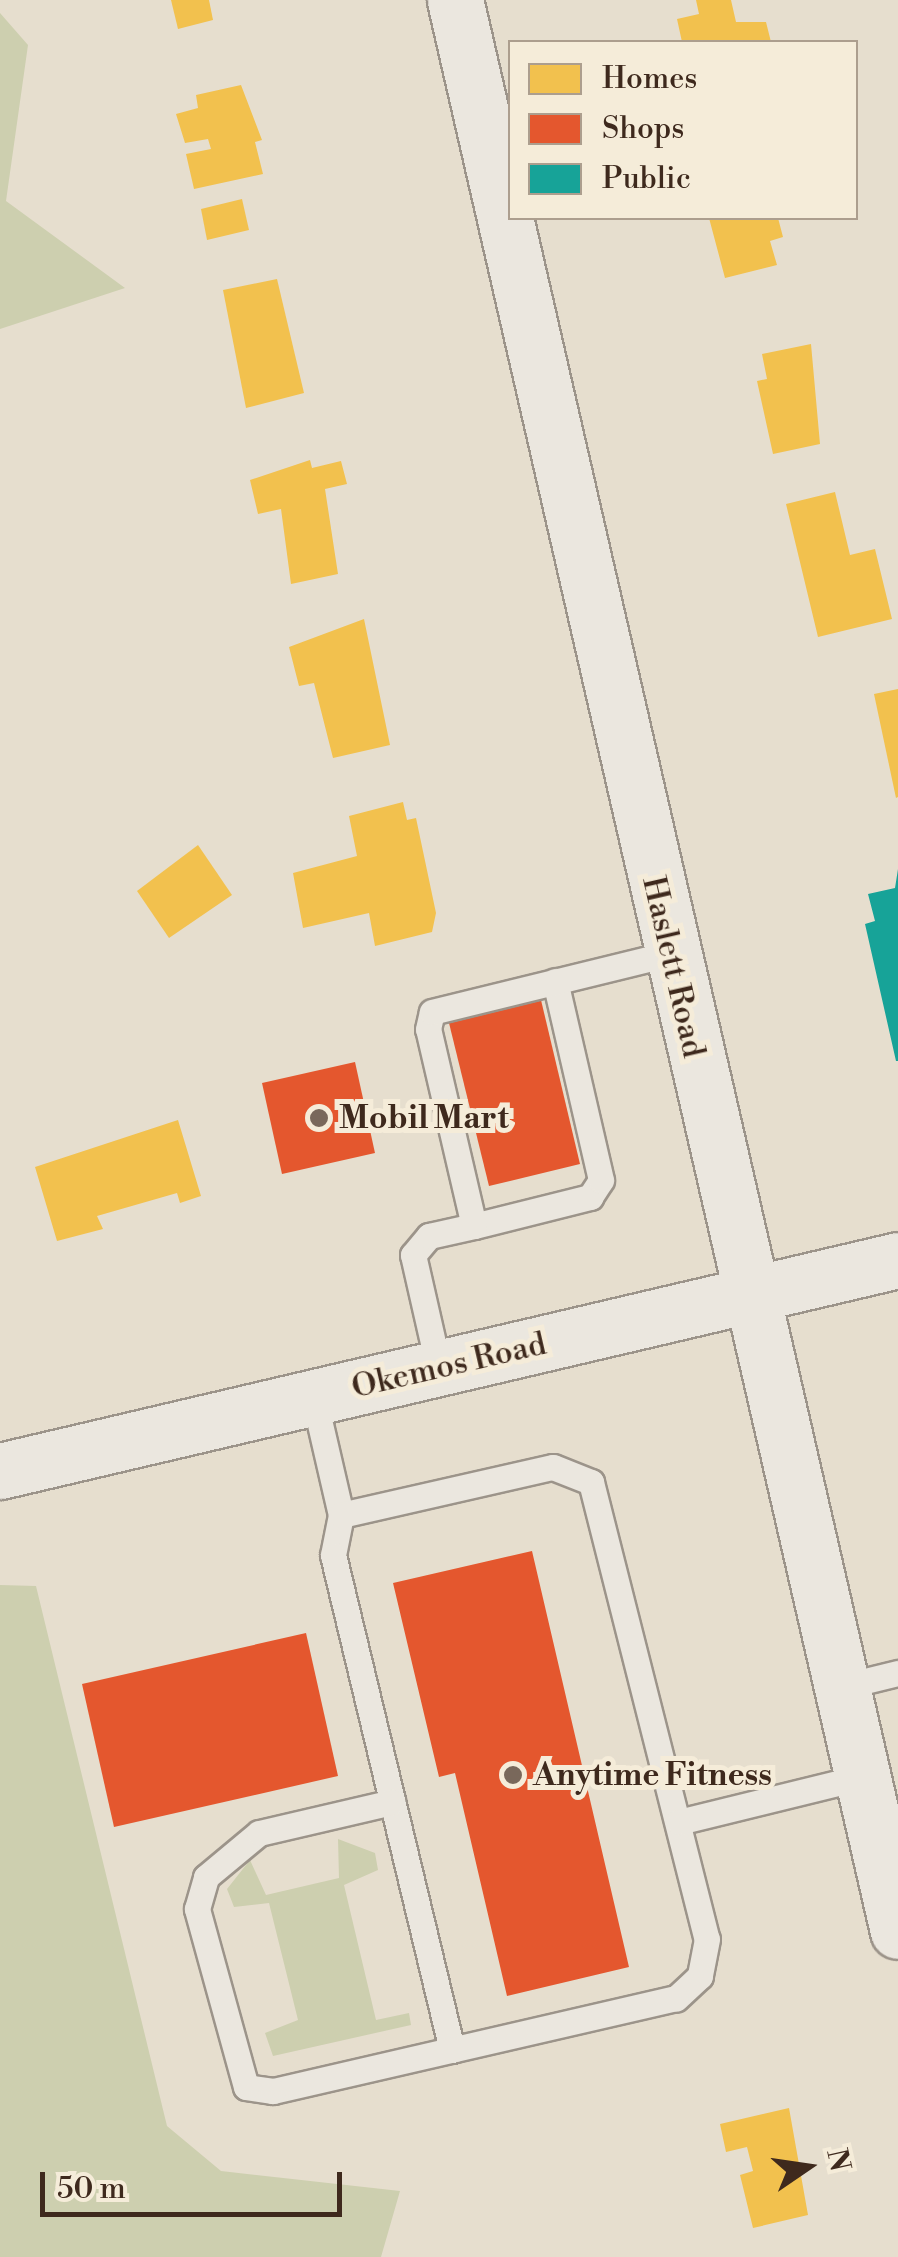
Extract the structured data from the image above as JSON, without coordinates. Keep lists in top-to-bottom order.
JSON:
{
  "streets": {
    "main road": ["Haslett Road", "Okemos Road"]
  },
  "crossings": [
    ["Haslett Road", "Okemos Road"]
  ],
  "places": ["Mobil Mart", "Anytime Fitness"],
  "legend": ["Homes", "Shops", "Public"],
  "scale_bar": "50 m",
  "north": "right"
}
